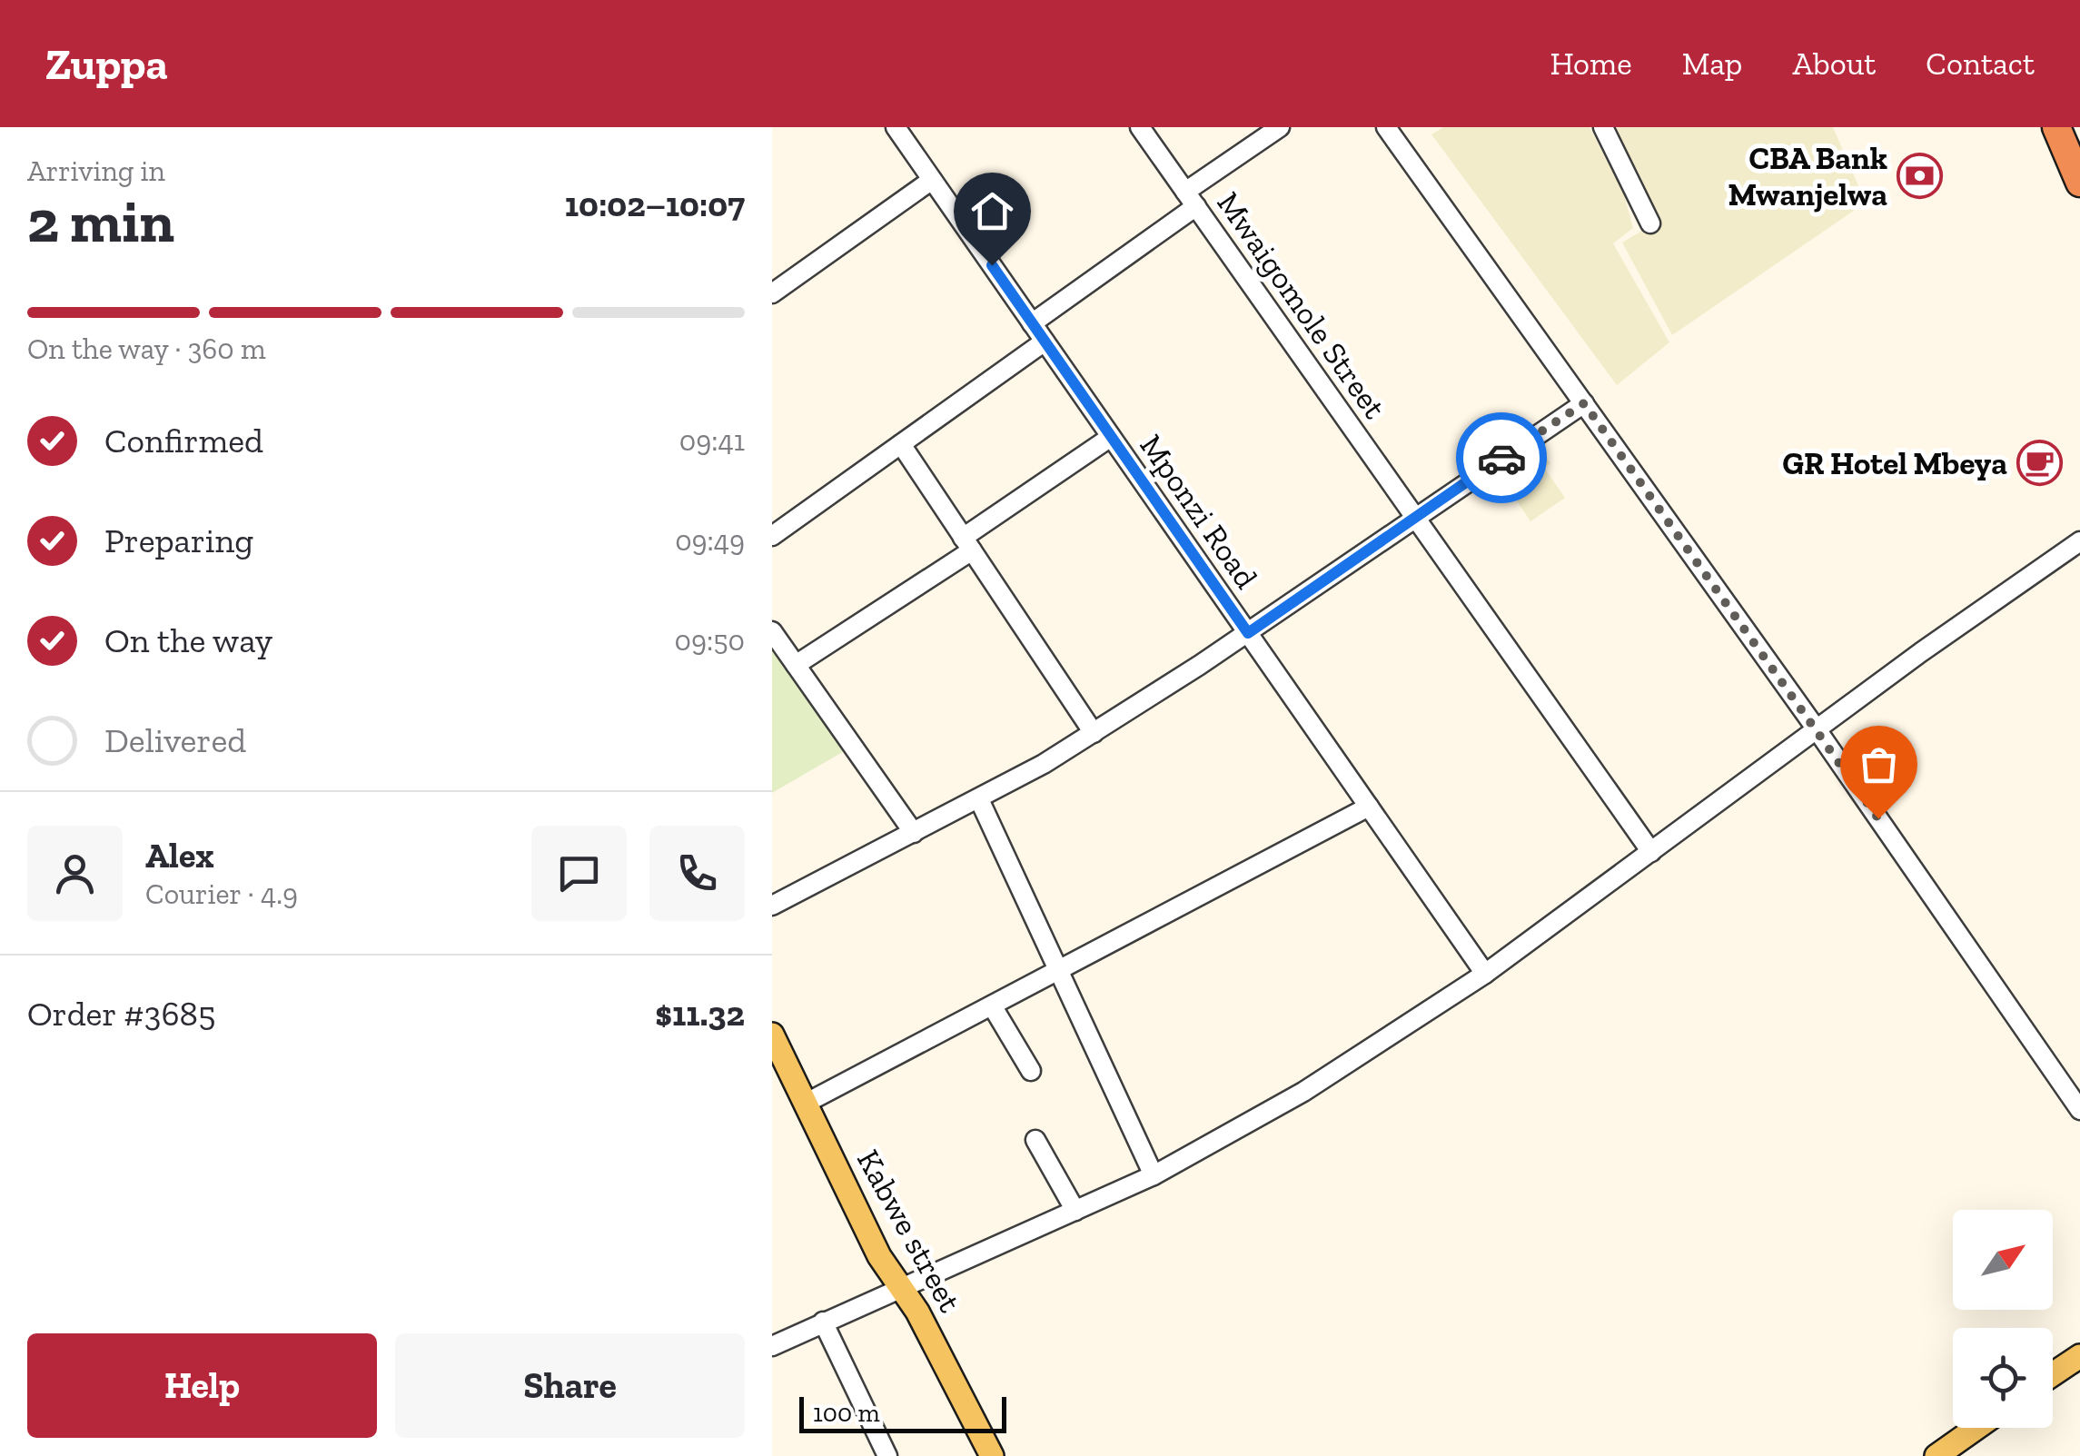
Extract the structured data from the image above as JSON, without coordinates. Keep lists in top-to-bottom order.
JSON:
{
  "streets": {
    "main road": ["Kabwe street"],
    "street": ["Mwaigomole Street", "Mponzi Road"]
  },
  "places": {
    "bank": ["CBA Bank Mwanjelwa"],
    "cafe": ["GR Hotel Mbeya"]
  },
  "scale_bar": "100 m",
  "north": "top right",
  "page": {
    "header": "Zuppa",
    "nav": [
      "Home",
      "Map",
      "About",
      "Contact"
    ],
    "heading": ["2 min", "Arriving in", "10:02–10:07"],
    "panel": [
      "Alex",
      "Courier · 4.9",
      "Order #3685",
      "$11.32"
    ],
    "bar": "On the way · 360 m",
    "list": [
      ["Confirmed", "09:41"],
      ["Preparing", "09:49"],
      ["On the way", "09:50"],
      "Delivered"
    ],
    "buttons": ["Help", "Share"],
    "scale": "100 m"
  }
}
